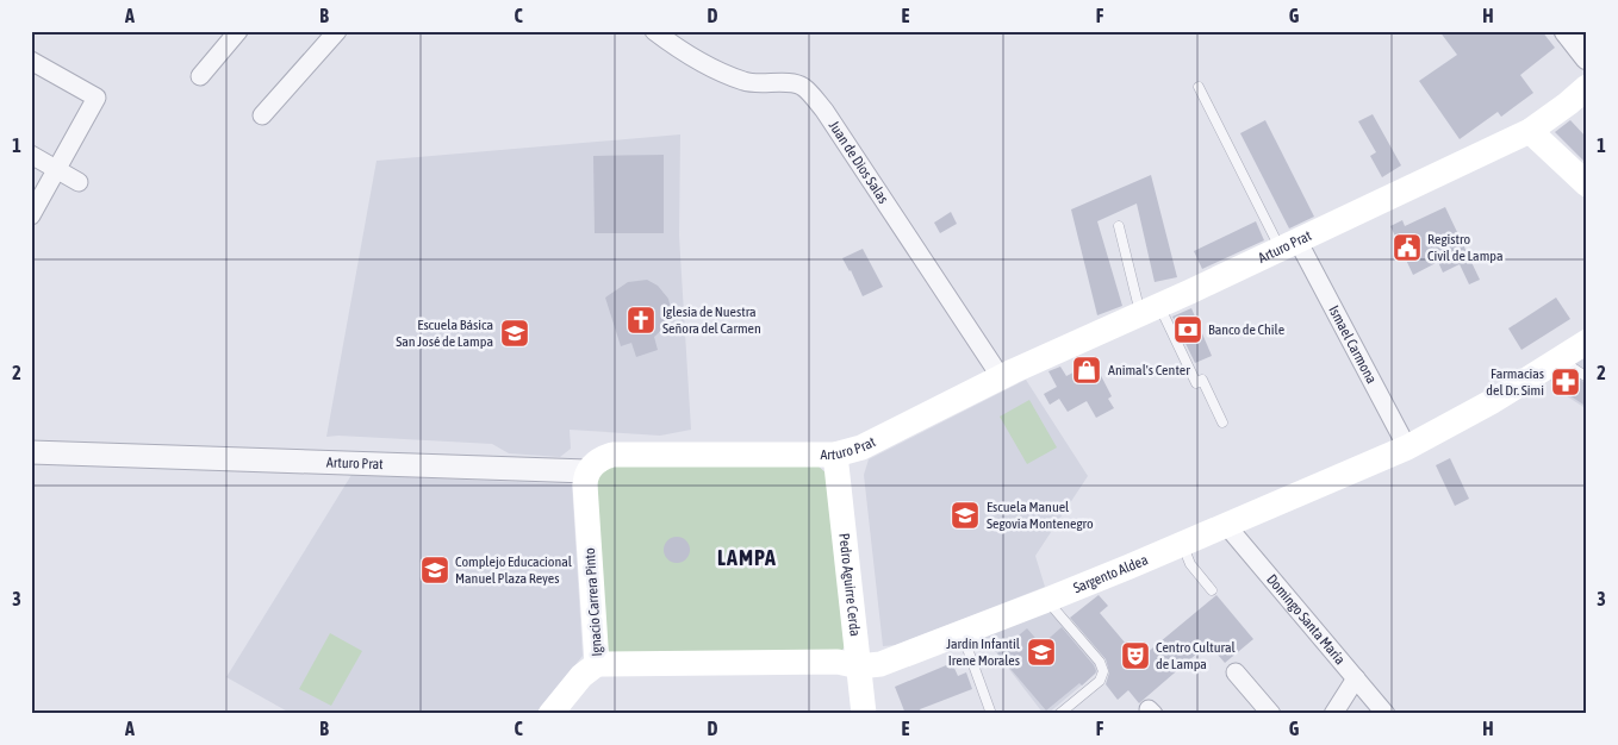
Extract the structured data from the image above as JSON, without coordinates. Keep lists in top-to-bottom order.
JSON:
{
  "streets": {
    "main road": [
      "Arturo Prat",
      "Sargento Aldea",
      "Pedro Aguirre Cerda",
      "Ignacio Carrera Pinto"
    ],
    "street": ["Juan de Dios Salas", "Ismael Carmona", "Domingo Santa María"]
  },
  "crossings": [
    ["Juan de Dios Salas", "Arturo Prat"],
    ["Arturo Prat", "Ismael Carmona"],
    ["Arturo Prat", "Pedro Aguirre Cerda"],
    ["Arturo Prat", "Ignacio Carrera Pinto"],
    ["Ismael Carmona", "Sargento Aldea"],
    ["Sargento Aldea", "Pedro Aguirre Cerda"],
    ["Sargento Aldea", "Ignacio Carrera Pinto"],
    ["Sargento Aldea", "Domingo Santa María"]
  ],
  "districts": ["LAMPA"],
  "places": {
    "public building": ["Registro Civil de Lampa"],
    "church": ["Iglesia de Nuestra Señora del Carmen"],
    "bank": ["Banco de Chile"],
    "school or university": [
      "Escuela Básica San José de Lampa",
      "Escuela Manuel Segovia Montenegro",
      "Complejo Educacional Manuel Plaza Reyes",
      "Jardín Infantil Irene Morales"
    ],
    "shop": ["Animal's Center"],
    "pharmacy": ["Farmacias del Dr. Simi"],
    "theatre": ["Centro Cultural de Lampa"]
  },
  "grid": {
    "columns": [
      "A",
      "B",
      "C",
      "D",
      "E",
      "F",
      "G",
      "H"
    ],
    "rows": ["1", "2", "3"]
  }
}
